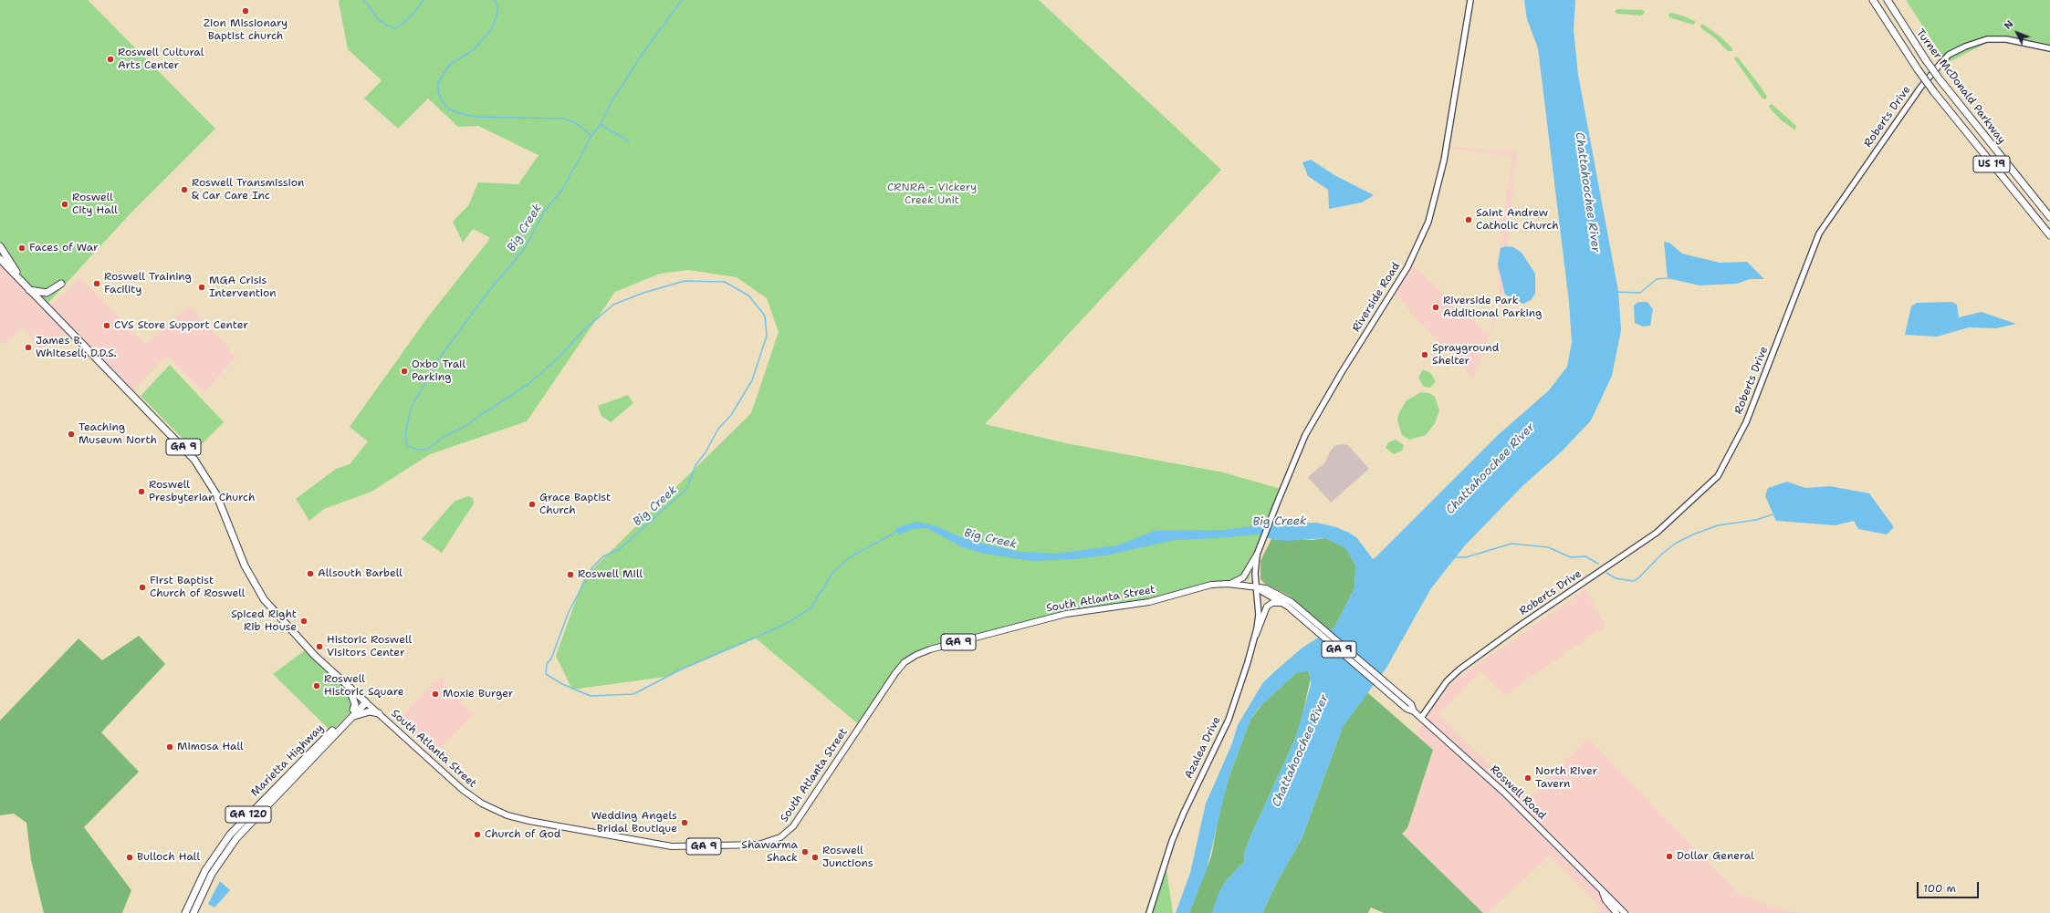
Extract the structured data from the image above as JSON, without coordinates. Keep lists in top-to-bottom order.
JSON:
{
  "streets": {
    "highway": [
      "Turner McDonald Parkway",
      "US 19",
      "GA 9",
      "Marietta Highway",
      "GA 120"
    ],
    "main road": ["South Atlanta Street", "Roswell Road"],
    "street": ["Roberts Drive", "Riverside Road", "Azalea Drive"]
  },
  "crossings": [
    ["Roberts Drive", "Roswell Road"],
    ["Riverside Road", "South Atlanta Street"],
    ["Riverside Road", "Azalea Drive"],
    ["GA 9", "South Atlanta Street"],
    ["GA 9", "Marietta Highway"],
    ["South Atlanta Street", "Azalea Drive"],
    ["South Atlanta Street", "Marietta Highway"],
    ["South Atlanta Street", "Roswell Road"]
  ],
  "water": ["Chattahoochee River", "Big Creek"],
  "parks": ["CRNRA - Vickery Creek Unit"],
  "places": [
    "Zion Missionary Baptist church",
    "Roswell Cultural Arts Center",
    "Roswell Transmission & Car Care Inc",
    "Roswell City Hall",
    "Saint Andrew Catholic Church",
    "Faces of War",
    "Roswell Training Facility",
    "MGA Crisis Intervention",
    "Riverside Park Additional Parking",
    "CVS Store Support Center",
    "James B. Whitesell, D.D.S.",
    "Sprayground Shelter",
    "Oxbo Trail Parking",
    "Teaching Museum North",
    "Roswell Presbyterian Church",
    "Grace Baptist Church",
    "Allsouth Barbell",
    "Roswell Mill",
    "First Baptist Church of Roswell",
    "Spiced Right Rib House",
    "Historic Roswell Visitors Center",
    "Roswell Historic Square",
    "Moxie Burger",
    "Mimosa Hall",
    "North River Tavern",
    "Wedding Angels Bridal Boutique",
    "Church of God",
    "Shawarma Shack",
    "Dollar General",
    "Bulloch Hall",
    "Roswell Junctions"
  ],
  "scale_bar": "100 m",
  "north": "top left"
}
